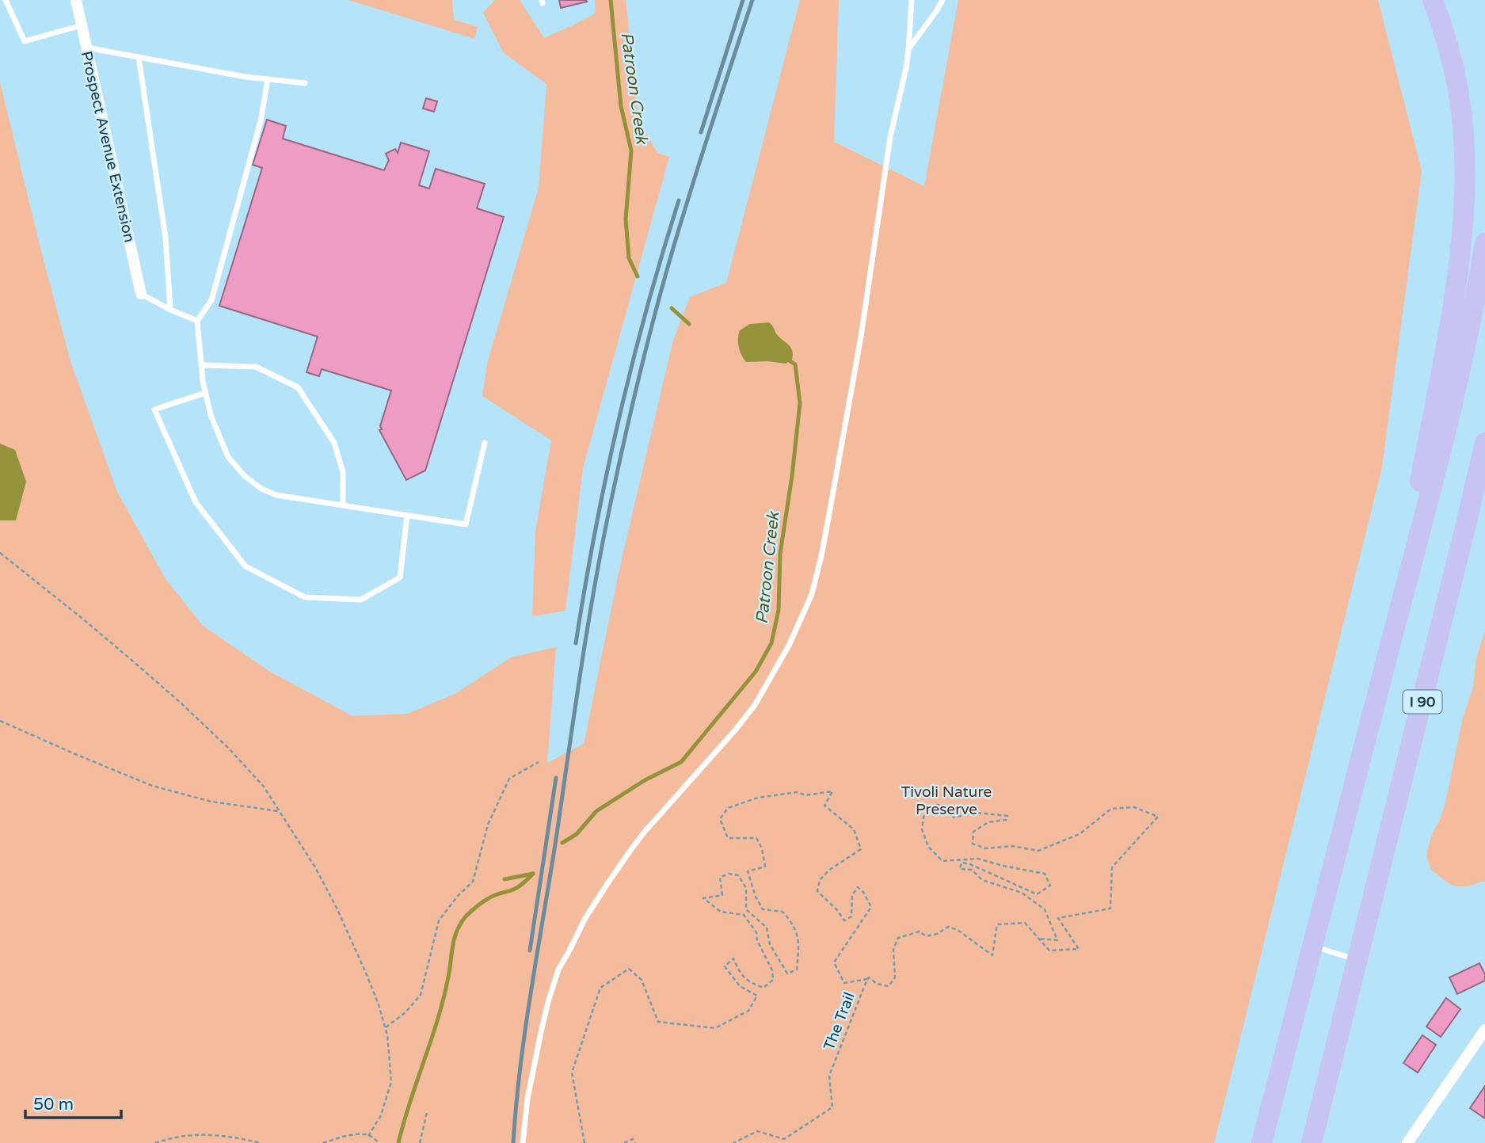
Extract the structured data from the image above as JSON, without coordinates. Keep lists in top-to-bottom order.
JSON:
{
  "streets": {
    "highway": ["I 90"],
    "street": ["Prospect Avenue Extension"],
    "path": ["The Trail"]
  },
  "water": ["Patroon Creek"],
  "parks": ["Tivoli Nature Preserve"],
  "scale_bar": "50 m"
}
